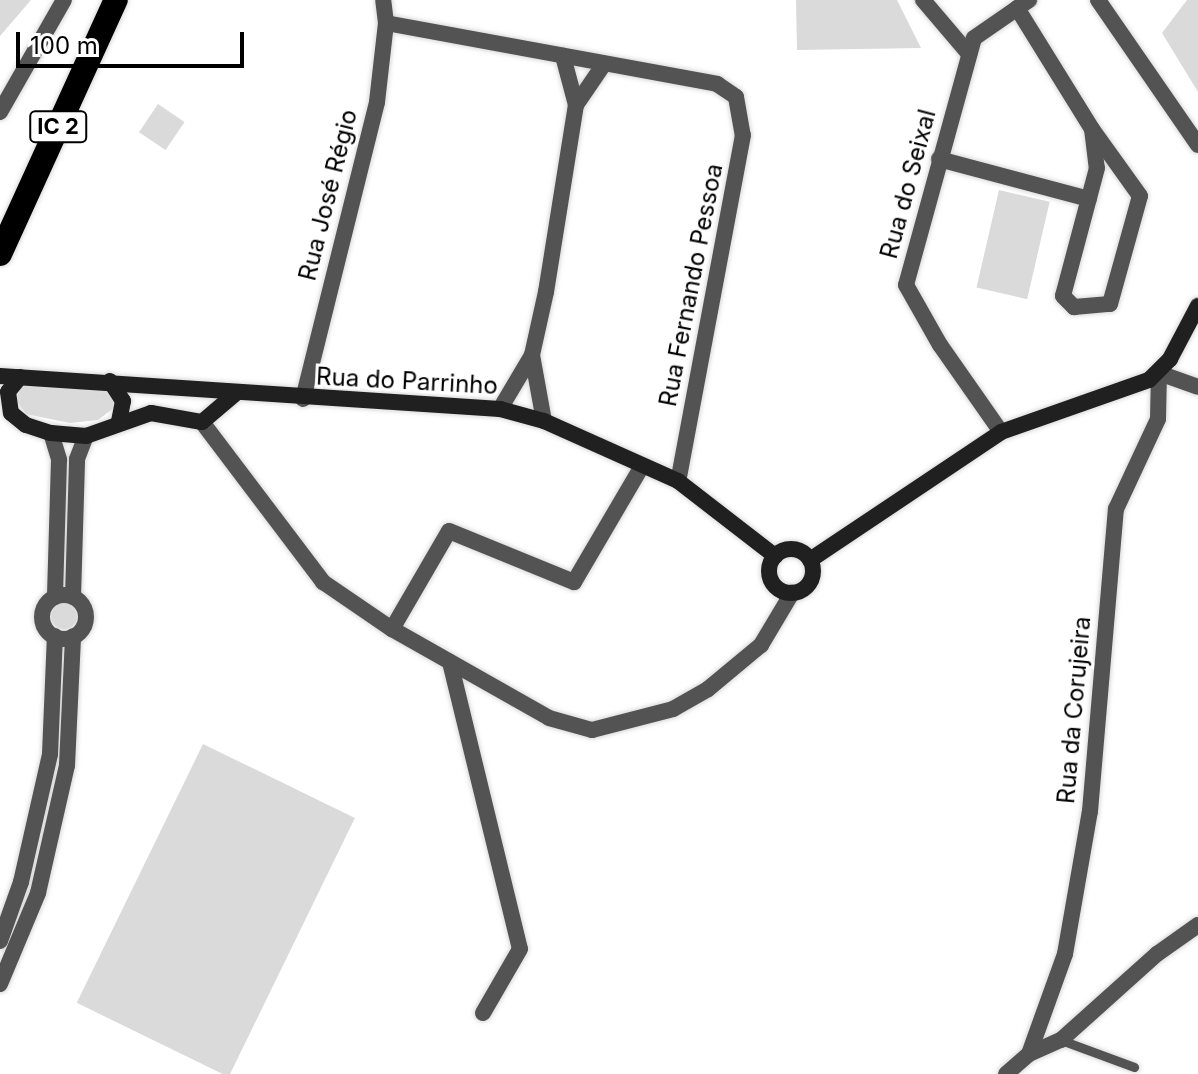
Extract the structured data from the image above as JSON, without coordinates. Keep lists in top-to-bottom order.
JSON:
{
  "streets": {
    "highway": ["IC 2"],
    "street": [
      "Rua do Seixal",
      "Rua José Régio",
      "Rua Fernando Pessoa",
      "Rua do Parrinho",
      "Rua da Corujeira"
    ]
  },
  "crossings": [
    ["Rua José Régio", "Rua do Parrinho"],
    ["Rua Fernando Pessoa", "Rua do Parrinho"]
  ],
  "scale_bar": "100 m"
}
